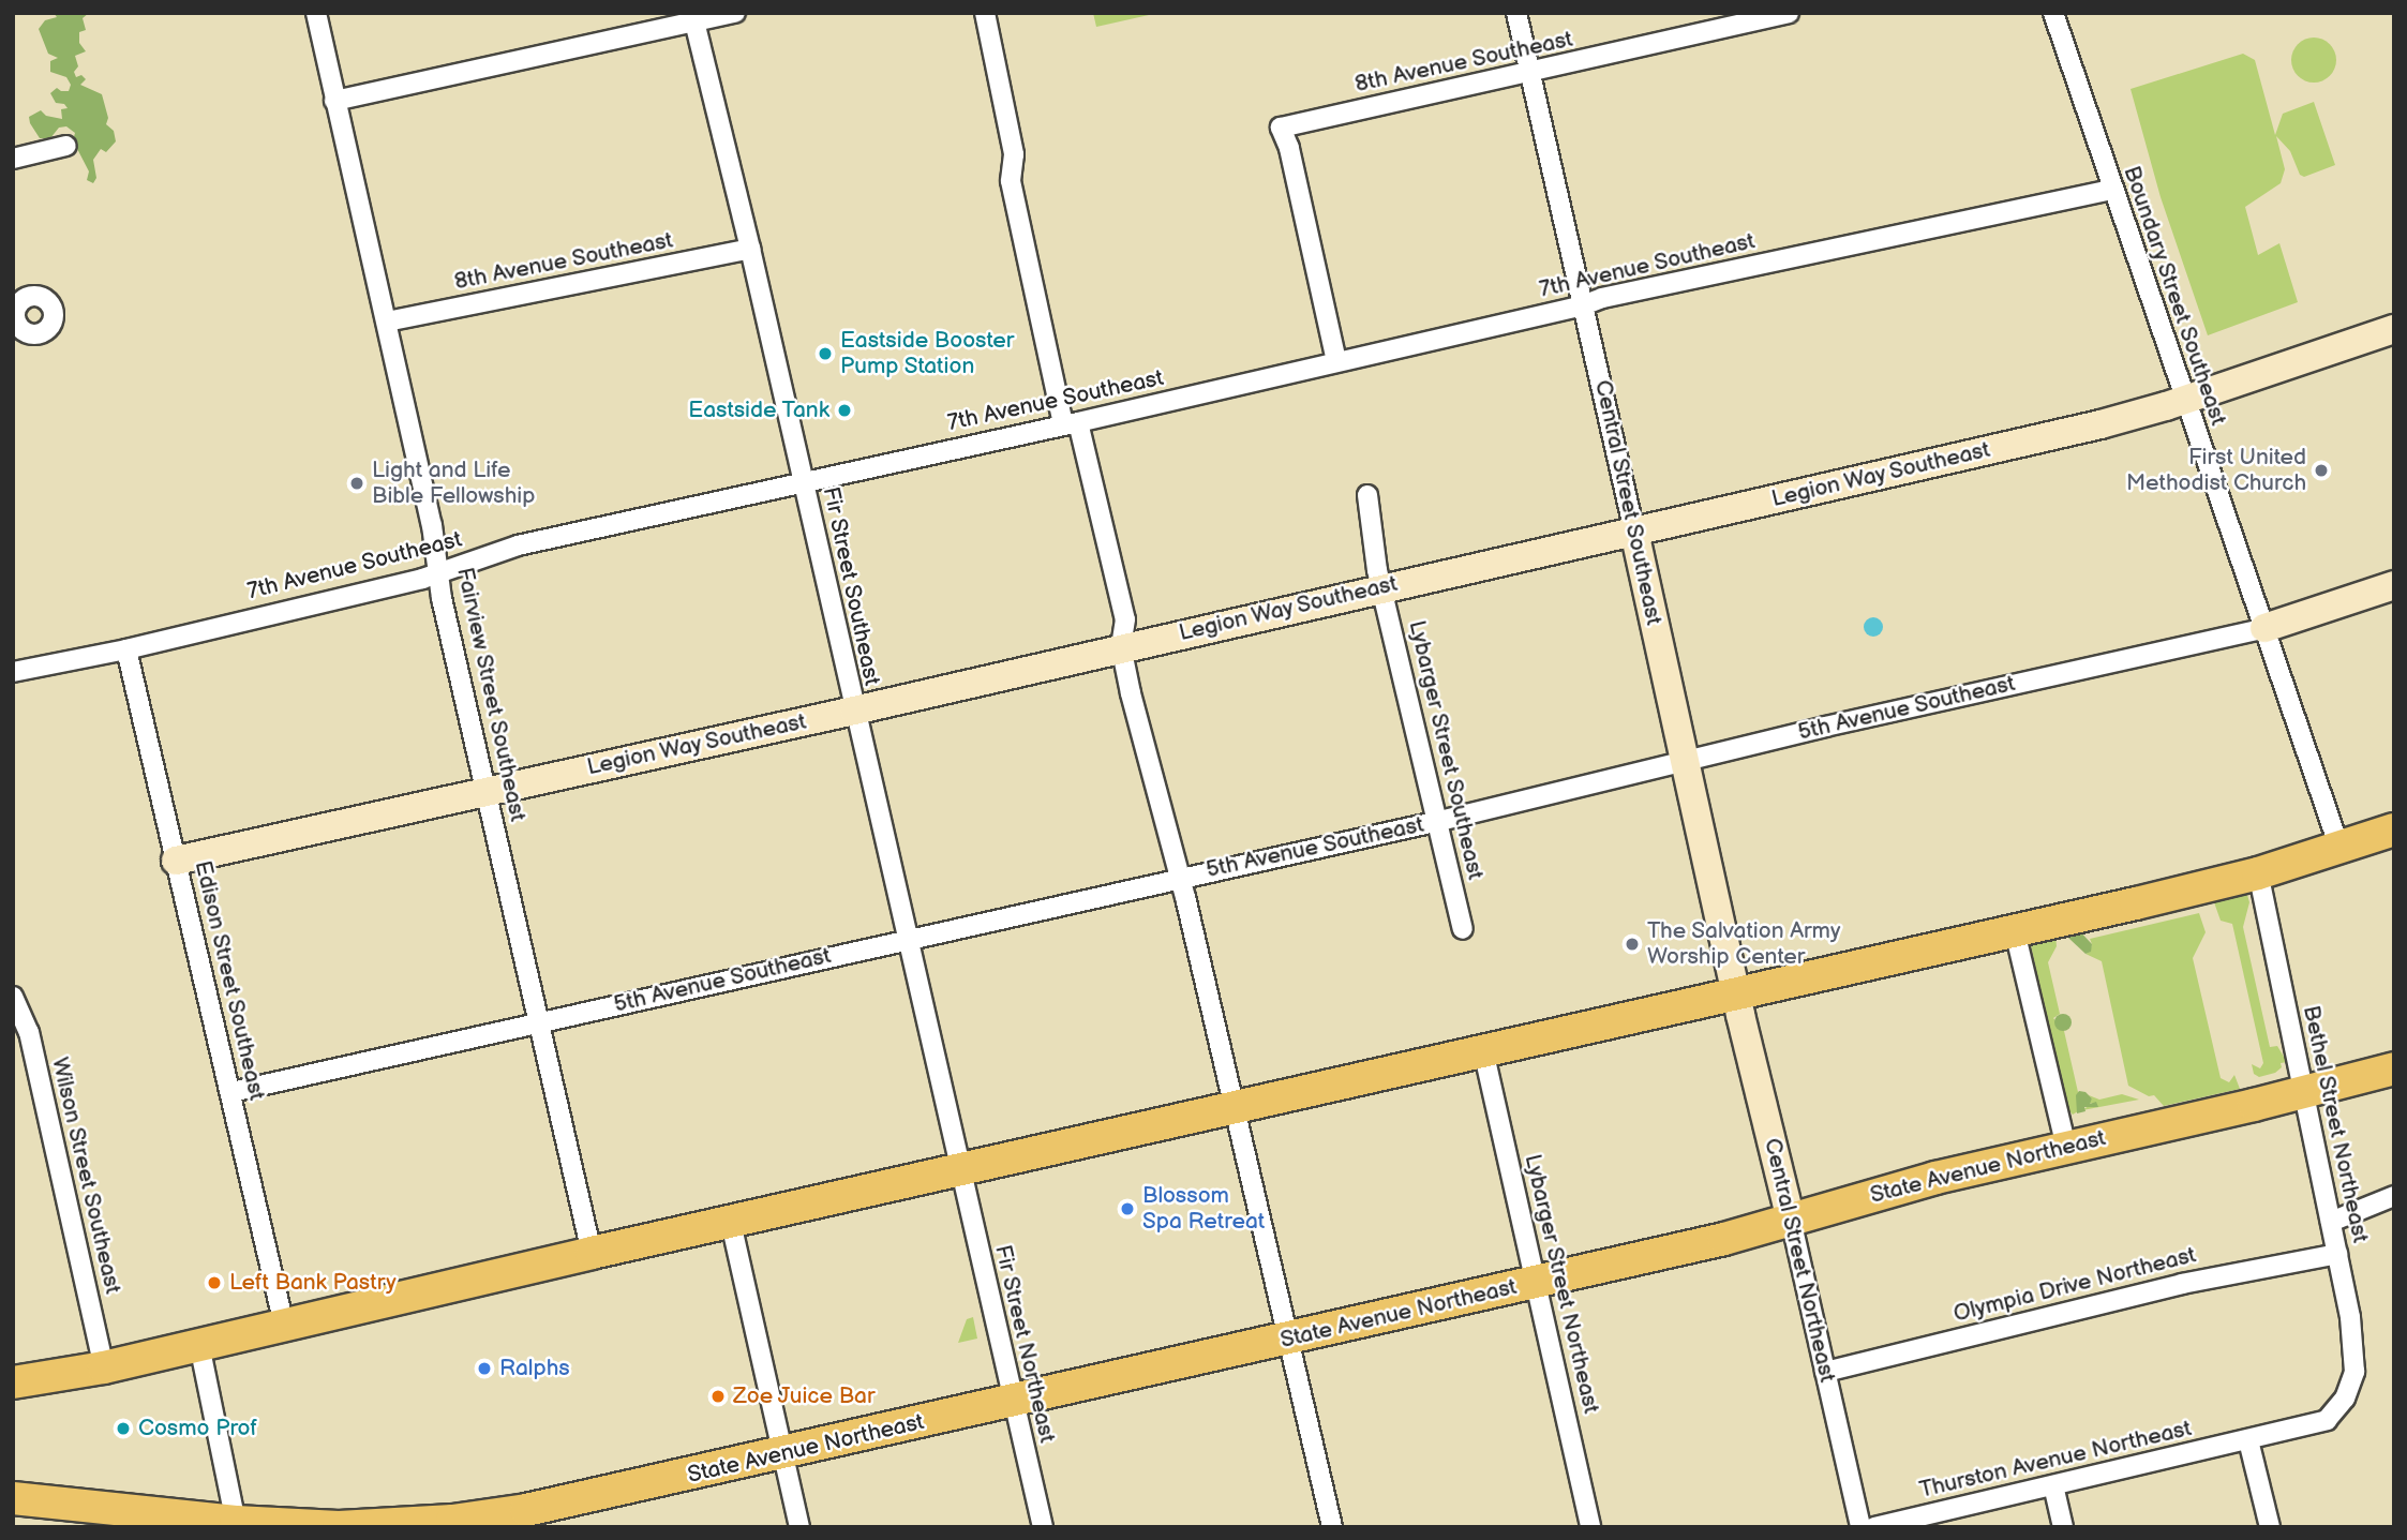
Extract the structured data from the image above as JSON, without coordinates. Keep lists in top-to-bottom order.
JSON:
{
  "streets": {
    "main road": ["State Avenue Northeast"],
    "street": [
      "8th Avenue Southeast",
      "7th Avenue Southeast",
      "Boundary Street Southeast",
      "Legion Way Southeast",
      "Central Street Southeast",
      "Fir Street Southeast",
      "Fairview Street Southeast",
      "5th Avenue Southeast",
      "Lybarger Street Southeast",
      "Edison Street Southeast",
      "Bethel Street Northeast",
      "Wilson Street Southeast",
      "Central Street Northeast",
      "Lybarger Street Northeast",
      "Olympia Drive Northeast",
      "Fir Street Northeast",
      "Thurston Avenue Northeast"
    ]
  },
  "crossings": [
    ["8th Avenue Southeast", "7th Avenue Southeast"],
    ["8th Avenue Southeast", "Central Street Southeast"],
    ["8th Avenue Southeast", "Fir Street Southeast"],
    ["8th Avenue Southeast", "Fairview Street Southeast"],
    ["7th Avenue Southeast", "Boundary Street Southeast"],
    ["7th Avenue Southeast", "Central Street Southeast"],
    ["7th Avenue Southeast", "Fir Street Southeast"],
    ["7th Avenue Southeast", "Fairview Street Southeast"],
    ["7th Avenue Southeast", "Edison Street Southeast"],
    ["Boundary Street Southeast", "Legion Way Southeast"],
    ["Boundary Street Southeast", "5th Avenue Southeast"],
    ["Legion Way Southeast", "Central Street Southeast"],
    ["Legion Way Southeast", "Fir Street Southeast"],
    ["Legion Way Southeast", "Fairview Street Southeast"],
    ["Legion Way Southeast", "Lybarger Street Southeast"],
    ["Legion Way Southeast", "Edison Street Southeast"],
    ["Central Street Southeast", "5th Avenue Southeast"],
    ["Central Street Southeast", "Central Street Northeast"],
    ["Fir Street Southeast", "5th Avenue Southeast"],
    ["Fir Street Southeast", "Fir Street Northeast"],
    ["Fairview Street Southeast", "5th Avenue Southeast"],
    ["5th Avenue Southeast", "Lybarger Street Southeast"],
    ["5th Avenue Southeast", "Edison Street Southeast"],
    ["Bethel Street Northeast", "State Avenue Northeast"],
    ["Bethel Street Northeast", "Olympia Drive Northeast"],
    ["Bethel Street Northeast", "Thurston Avenue Northeast"],
    ["State Avenue Northeast", "Central Street Northeast"],
    ["State Avenue Northeast", "Lybarger Street Northeast"],
    ["State Avenue Northeast", "Fir Street Northeast"],
    ["Central Street Northeast", "Olympia Drive Northeast"]
  ],
  "places": [
    "Eastside Booster Pump Station",
    "Eastside Tank",
    "First United Methodist Church",
    "Light and Life Bible Fellowship",
    "The Salvation Army Worship Center",
    "Blossom Spa Retreat",
    "Left Bank Pastry",
    "Ralphs",
    "Zoe Juice Bar",
    "Cosmo Prof"
  ]
}
